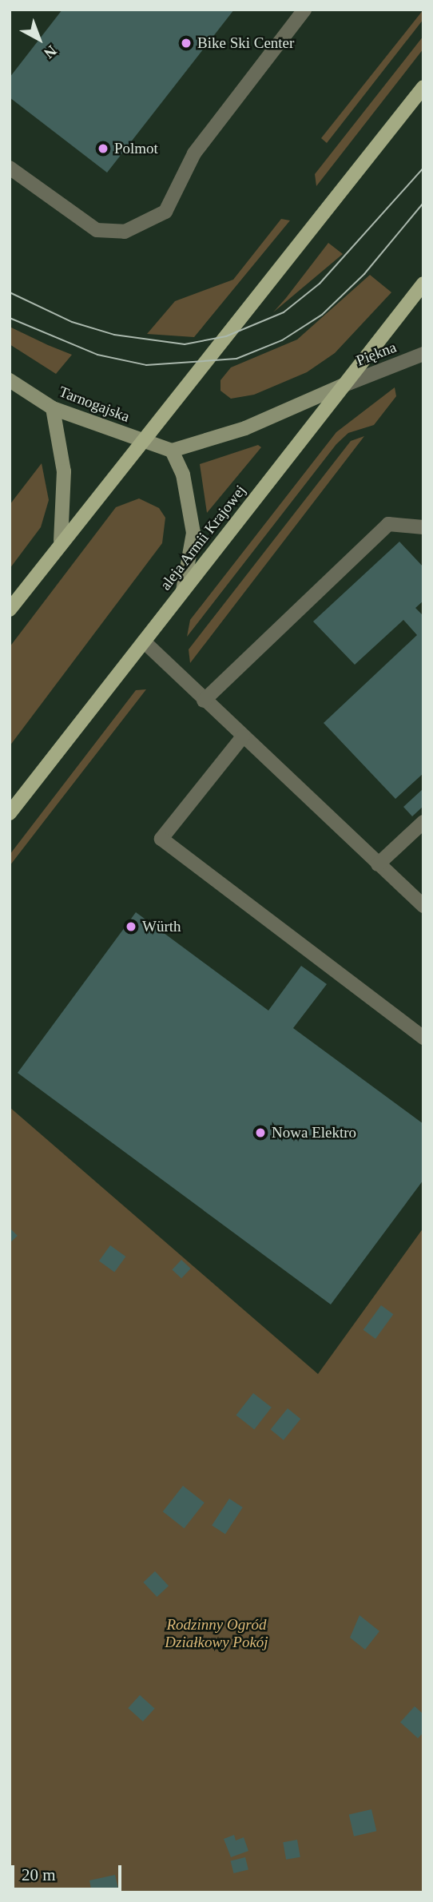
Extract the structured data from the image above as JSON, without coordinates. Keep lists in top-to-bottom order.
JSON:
{
  "streets": {
    "main road": ["aleja Armii Krajowej"],
    "street": ["Piękna", "Tarnogajska"]
  },
  "crossings": [
    ["Piękna", "aleja Armii Krajowej"]
  ],
  "parks": ["Rodzinny Ogród Działkowy Pokój"],
  "places": [
    "Bike Ski Center",
    "Polmot",
    "Würth",
    "Nowa Elektro"
  ],
  "scale_bar": "20 m",
  "north": "bottom right"
}
